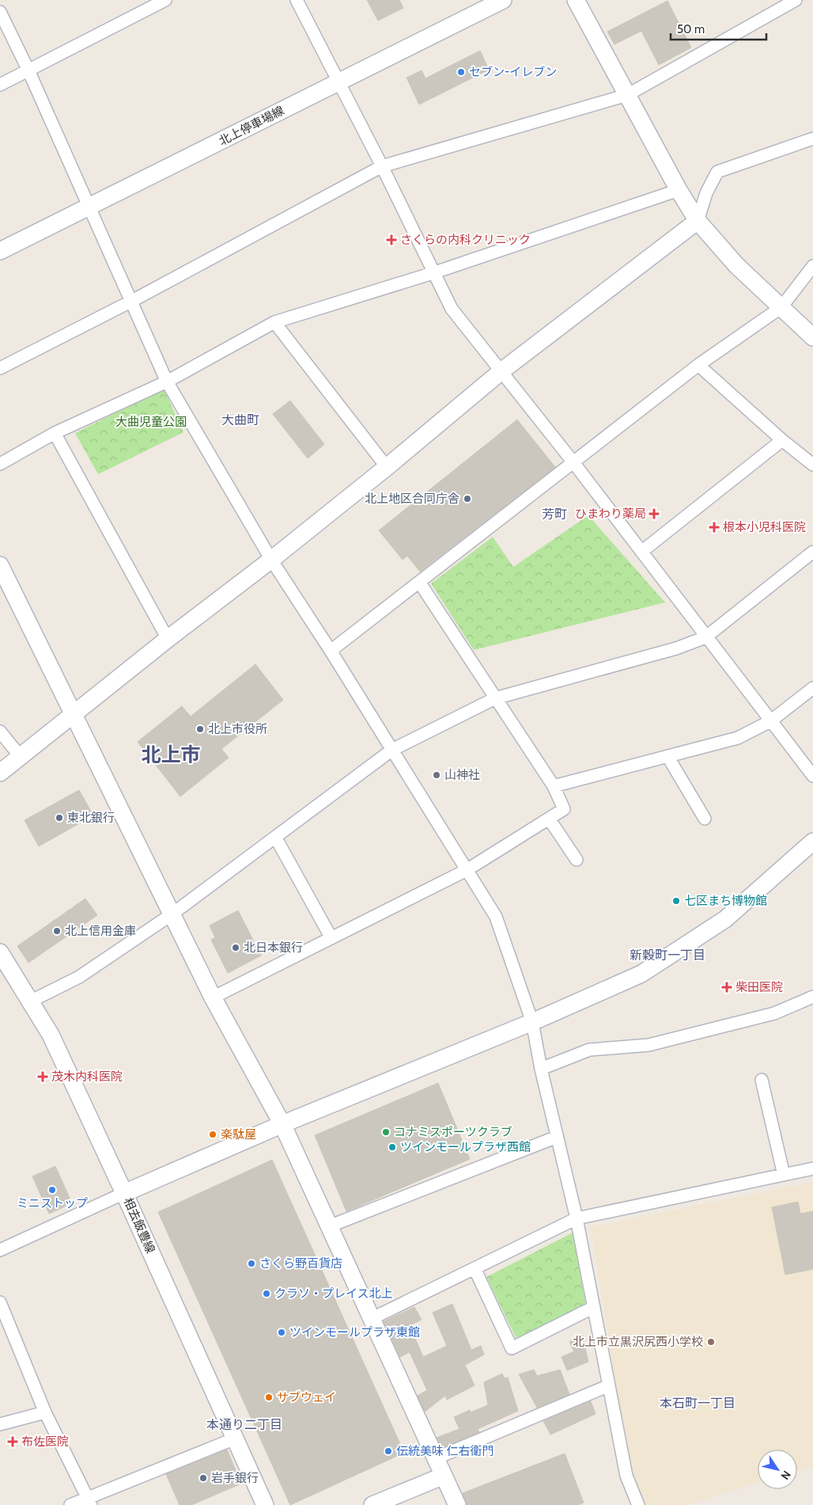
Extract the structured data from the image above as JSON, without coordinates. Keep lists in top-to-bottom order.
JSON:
{
  "streets": {
    "street": ["北上停車場線", "相去飯豊線"]
  },
  "districts": [
    "大曲町",
    "芳町",
    "北上市",
    "新穀町一丁目",
    "本石町一丁目",
    "本通り二丁目"
  ],
  "parks": ["大曲児童公園"],
  "places": {
    "other": [
      "セブン-イレブン",
      "北上地区合同庁舎",
      "北上市役所",
      "山神社",
      "東北銀行",
      "七区まち博物館",
      "北上信用金庫",
      "北日本銀行",
      "コナミスポーツクラブ",
      "楽駄屋",
      "ツインモールプラザ西館",
      "ミニストップ",
      "さくら野百貨店",
      "クラソ・プレイス北上",
      "ツインモールプラザ東館",
      "北上市立黒沢尻西小学校",
      "サブウェイ",
      "伝統美味 仁右衛門",
      "岩手銀行"
    ],
    "health": [
      "さくらの内科クリニック",
      "ひまわり薬局",
      "根本小児科医院",
      "柴田医院",
      "茂木内科医院",
      "布佐医院"
    ]
  },
  "scale_bar": "50 m",
  "north": "bottom right"
}
